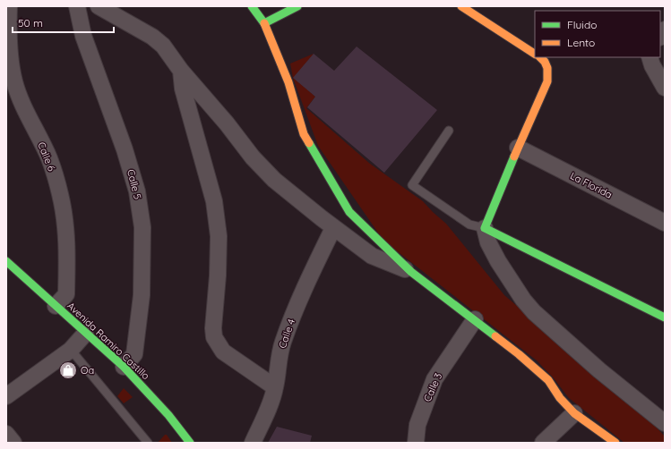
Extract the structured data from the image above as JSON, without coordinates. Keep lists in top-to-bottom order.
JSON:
{
  "streets": {
    "main road": ["Avenida Ramiro Castillo"],
    "street": [
      "Calle 6",
      "Calle 5",
      "La Florida",
      "Calle 4",
      "Calle 3"
    ]
  },
  "crossings": [
    ["Calle 6", "Avenida Ramiro Castillo"],
    ["Calle 5", "Avenida Ramiro Castillo"]
  ],
  "places": {
    "shop": ["Oa"]
  },
  "legend": ["Fluido", "Lento"],
  "scale_bar": "50 m"
}
